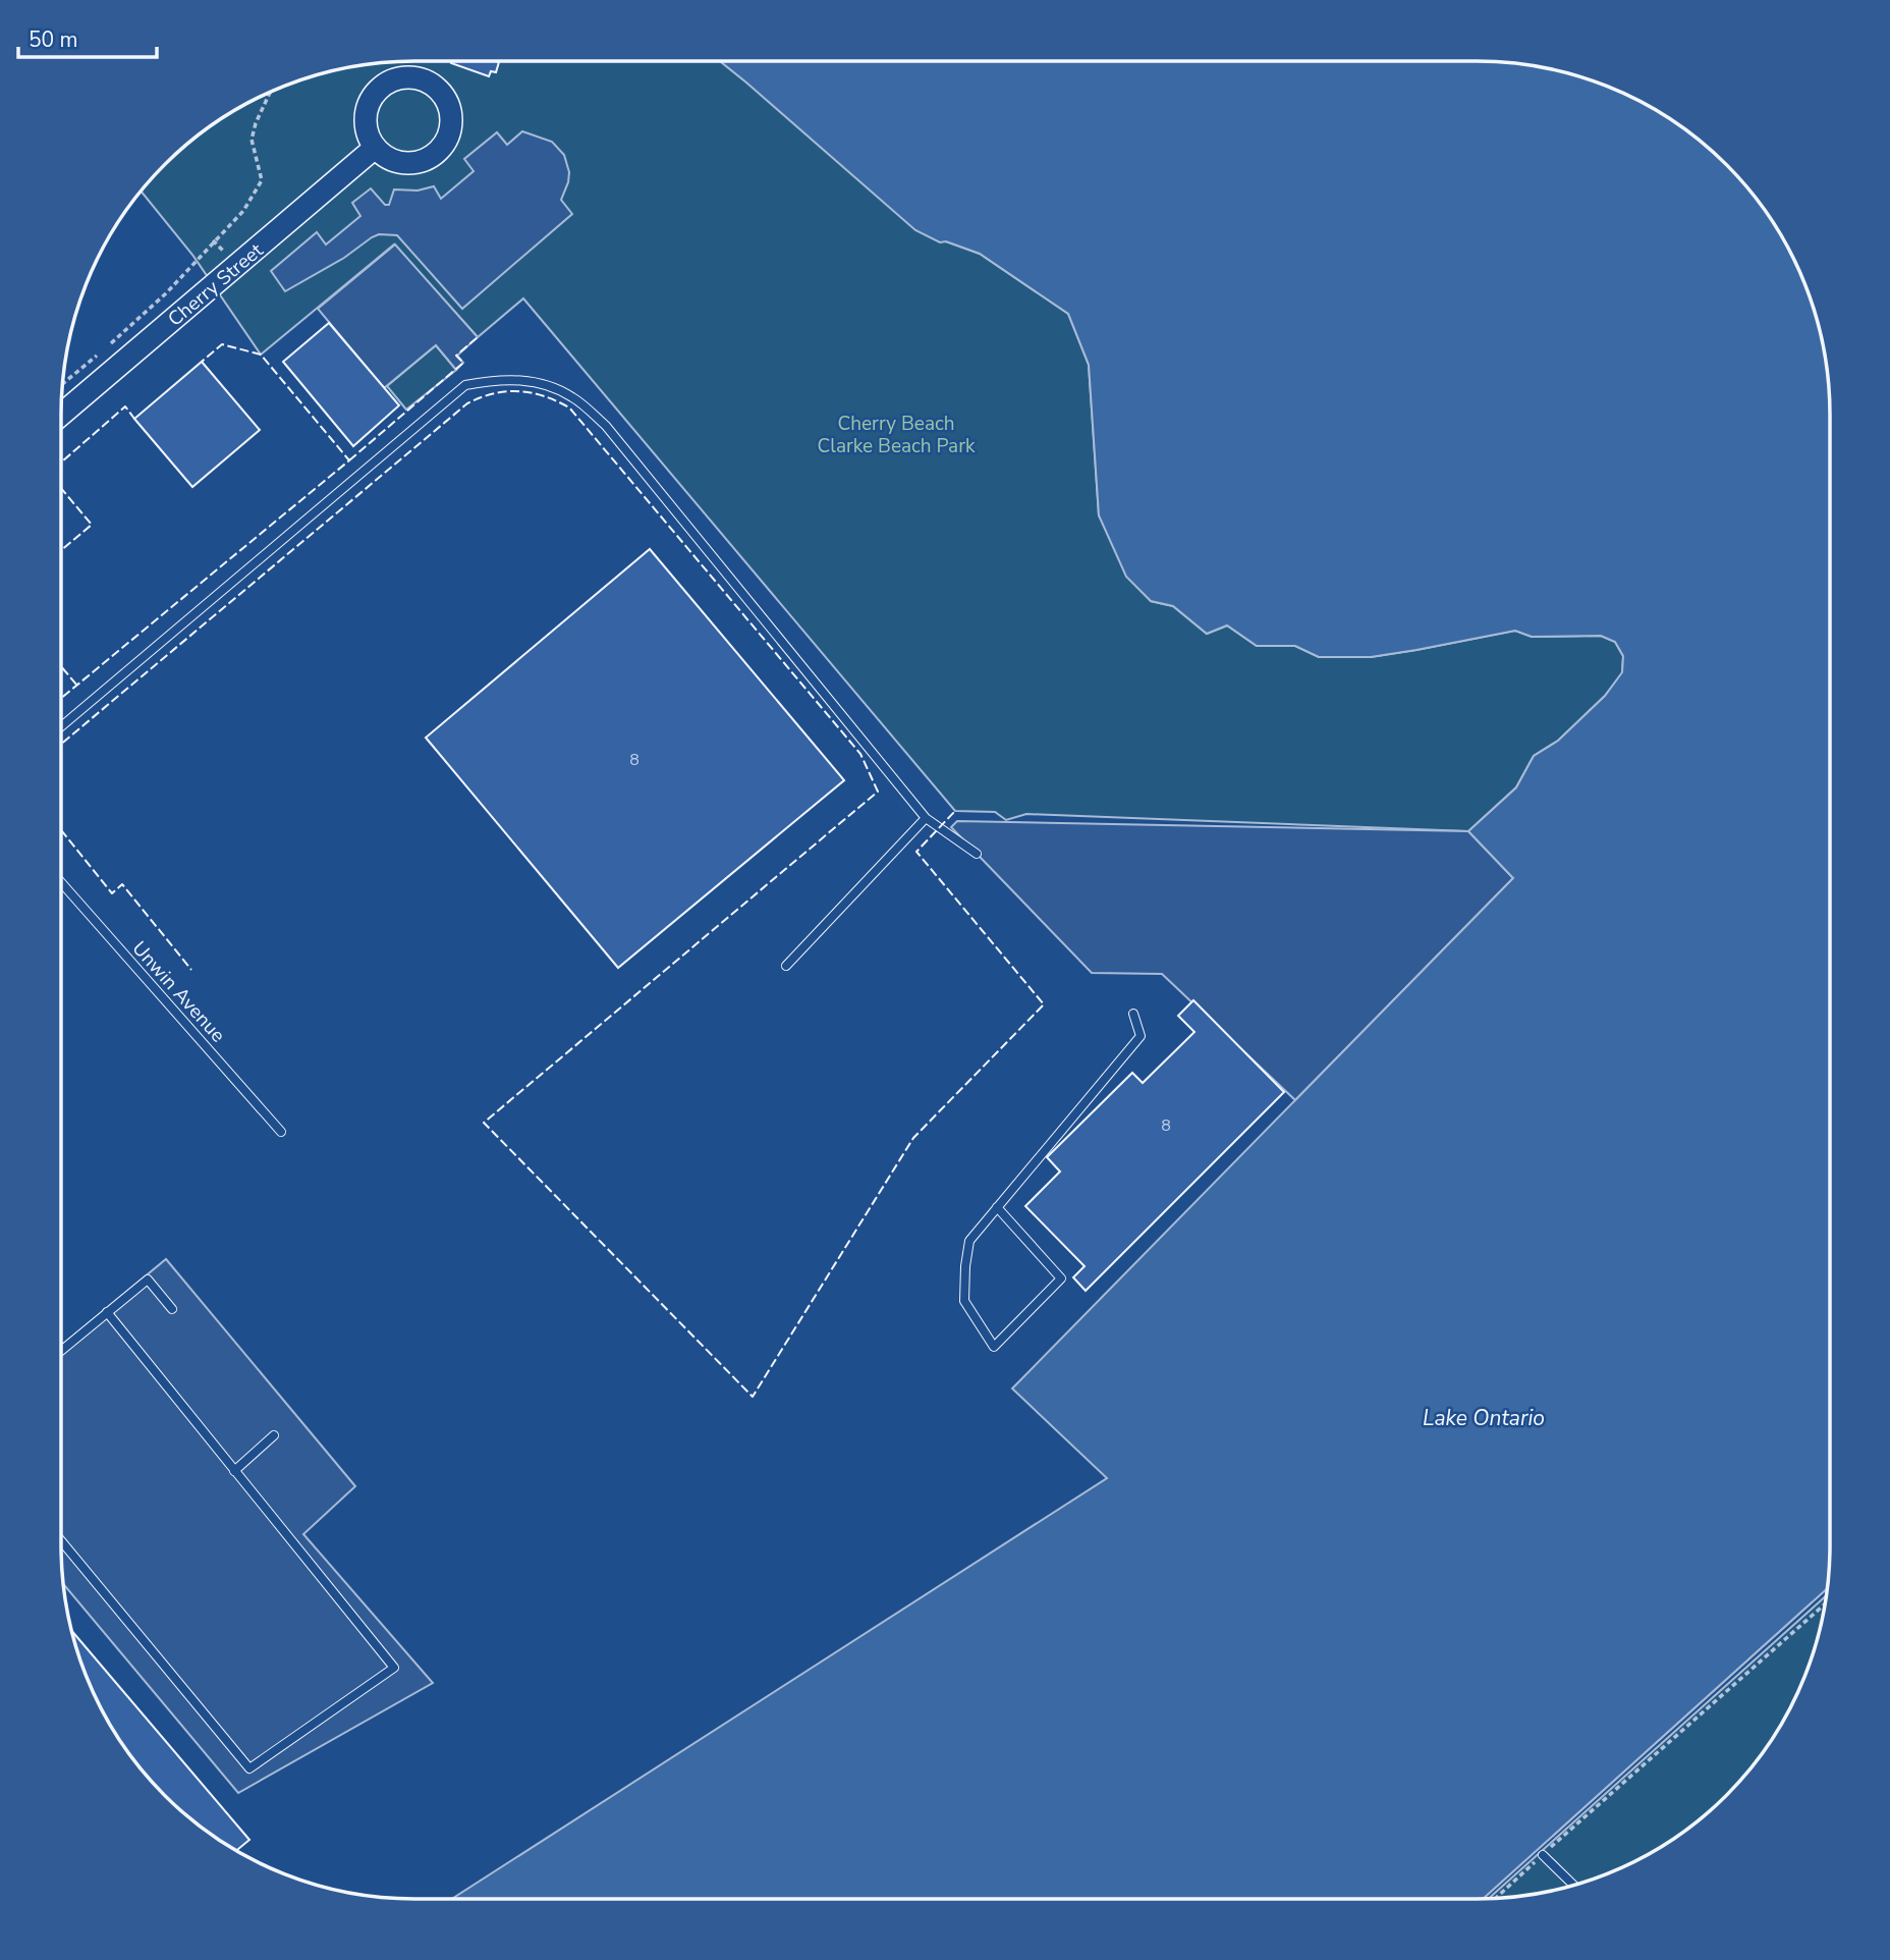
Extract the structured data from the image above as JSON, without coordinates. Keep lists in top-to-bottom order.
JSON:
{
  "streets": {
    "street": ["Cherry Street"],
    "lane": ["Unwin Avenue"]
  },
  "water": ["Lake Ontario"],
  "parks": ["Cherry Beach Clarke Beach Park"],
  "house_numbers": ["8", "8"],
  "scale_bar": "50 m"
}
